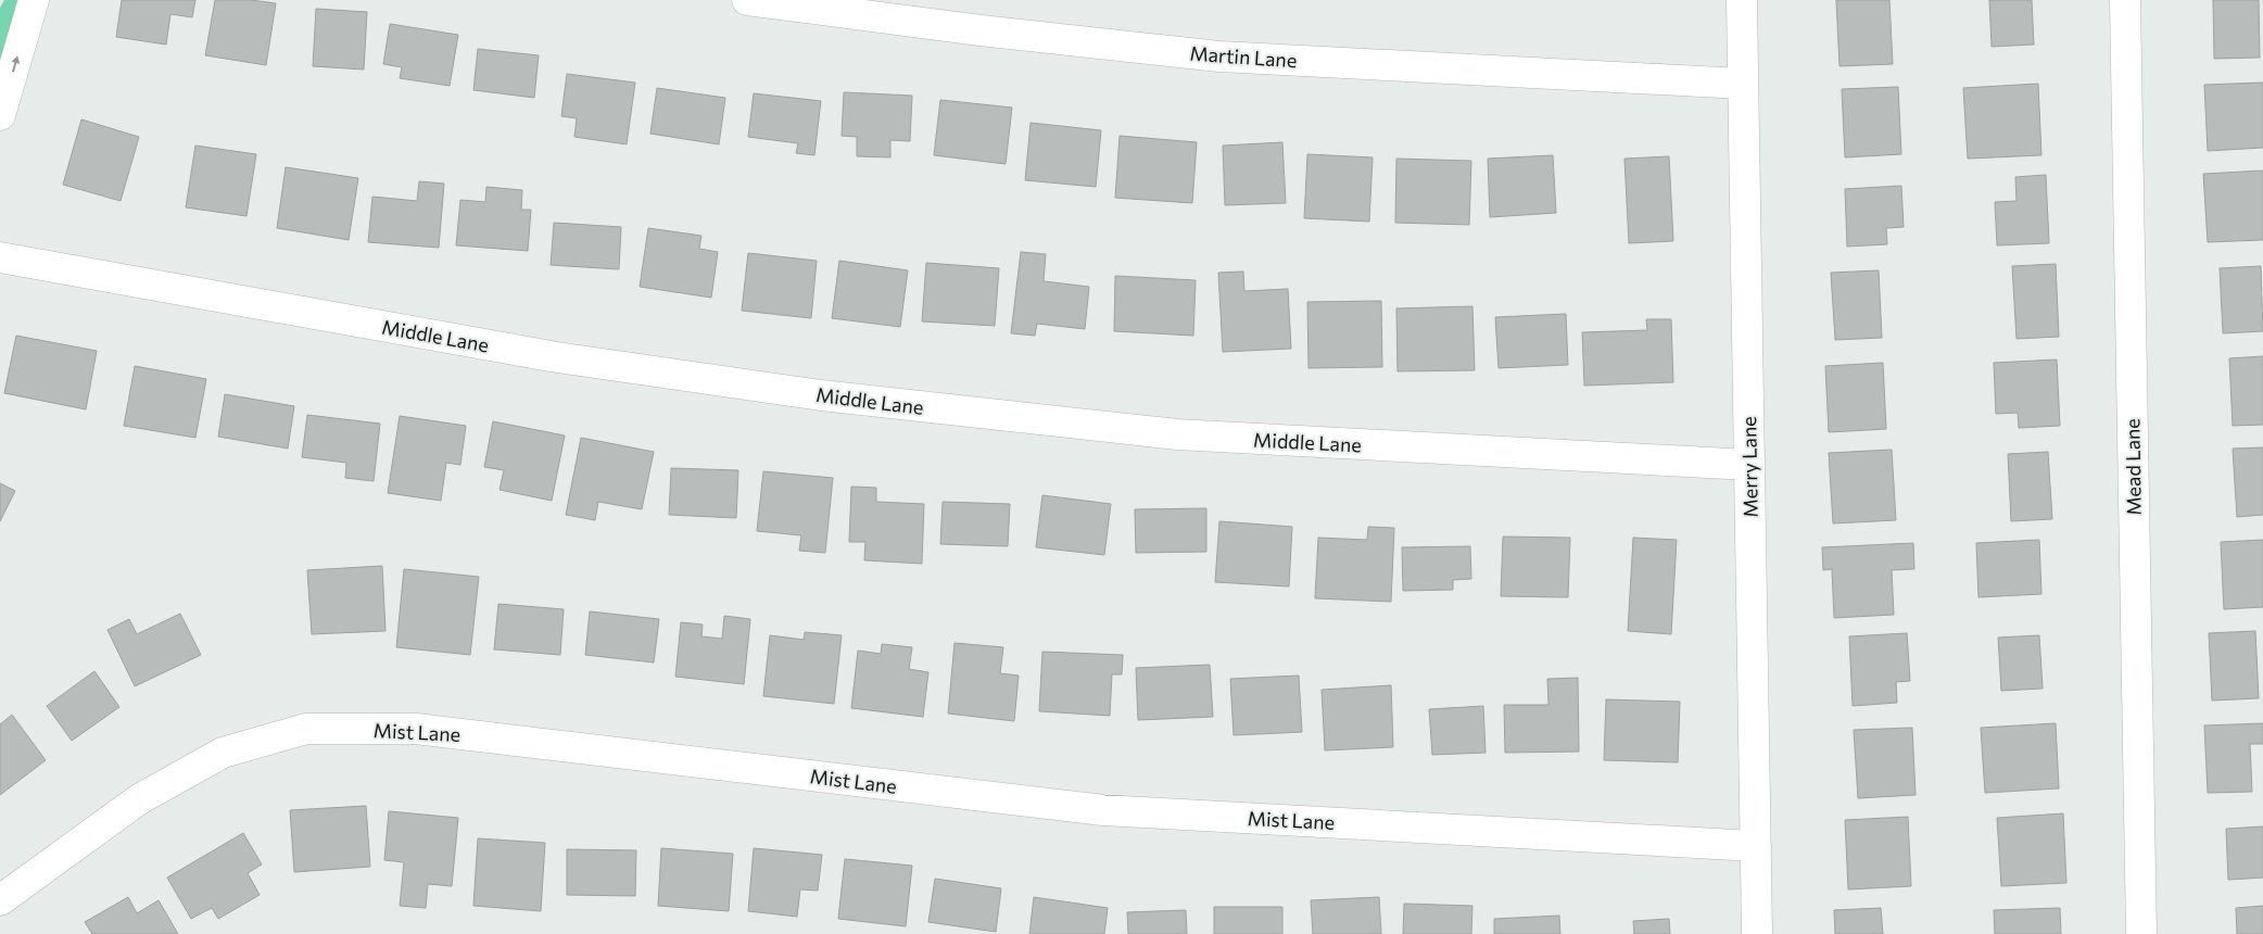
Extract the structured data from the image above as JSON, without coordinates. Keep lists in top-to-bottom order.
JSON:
{
  "streets": {
    "street": [
      "Martin Lane",
      "Middle Lane",
      "Merry Lane",
      "Mead Lane",
      "Mist Lane"
    ]
  },
  "crossings": [
    ["Martin Lane", "Merry Lane"],
    ["Middle Lane", "Merry Lane"],
    ["Merry Lane", "Mist Lane"]
  ]
}
